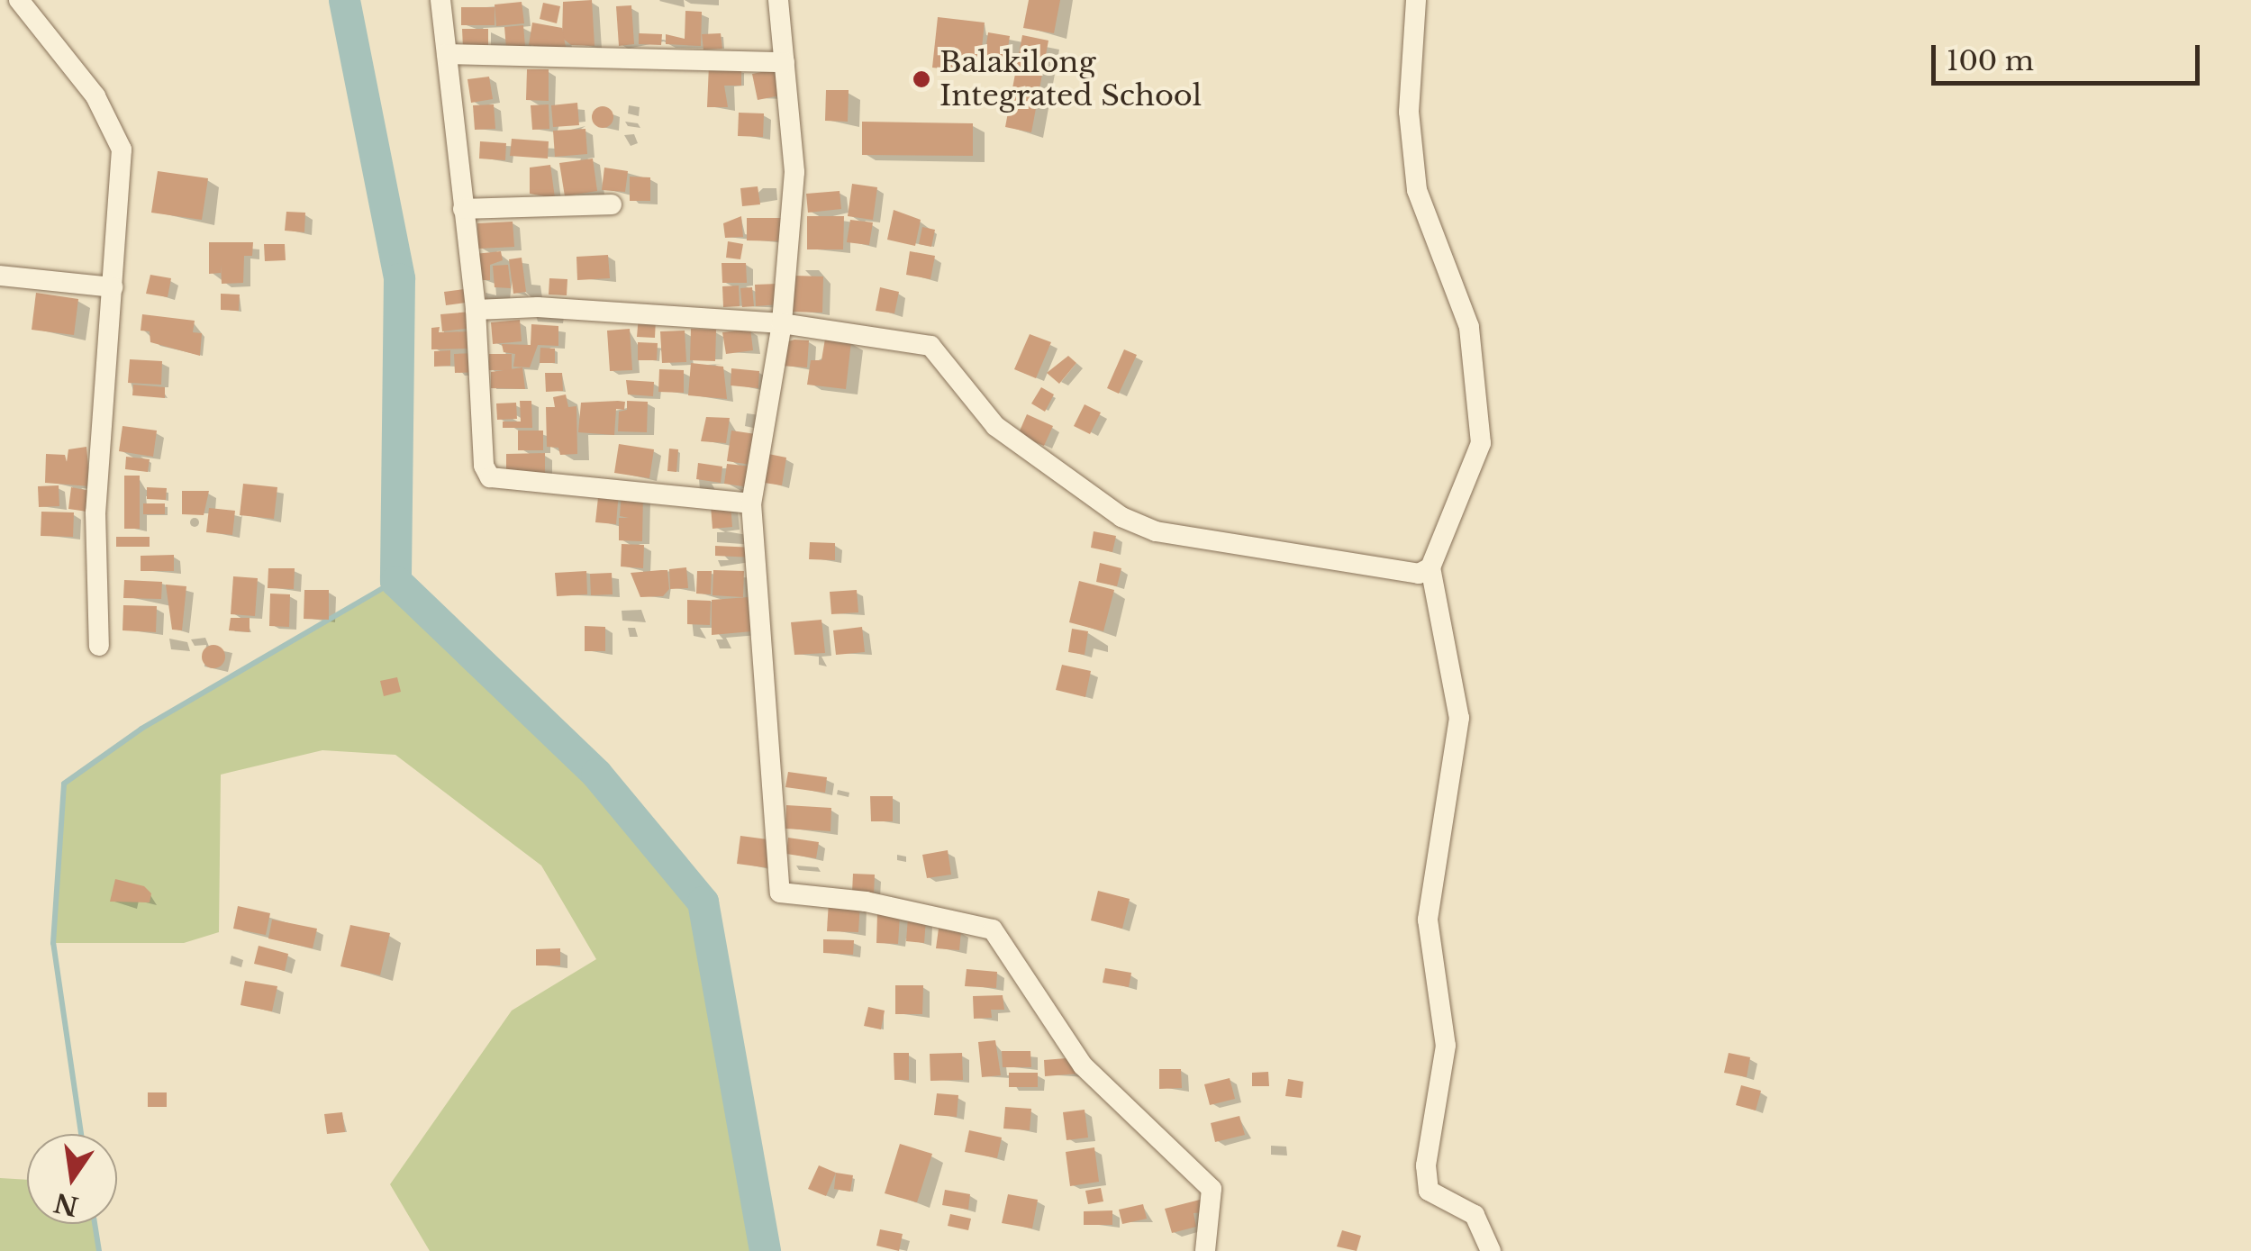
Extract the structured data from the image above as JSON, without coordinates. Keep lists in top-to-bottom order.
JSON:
{
  "places": ["Balakilong Integrated School"],
  "scale_bar": "100 m",
  "north": "bottom"
}
